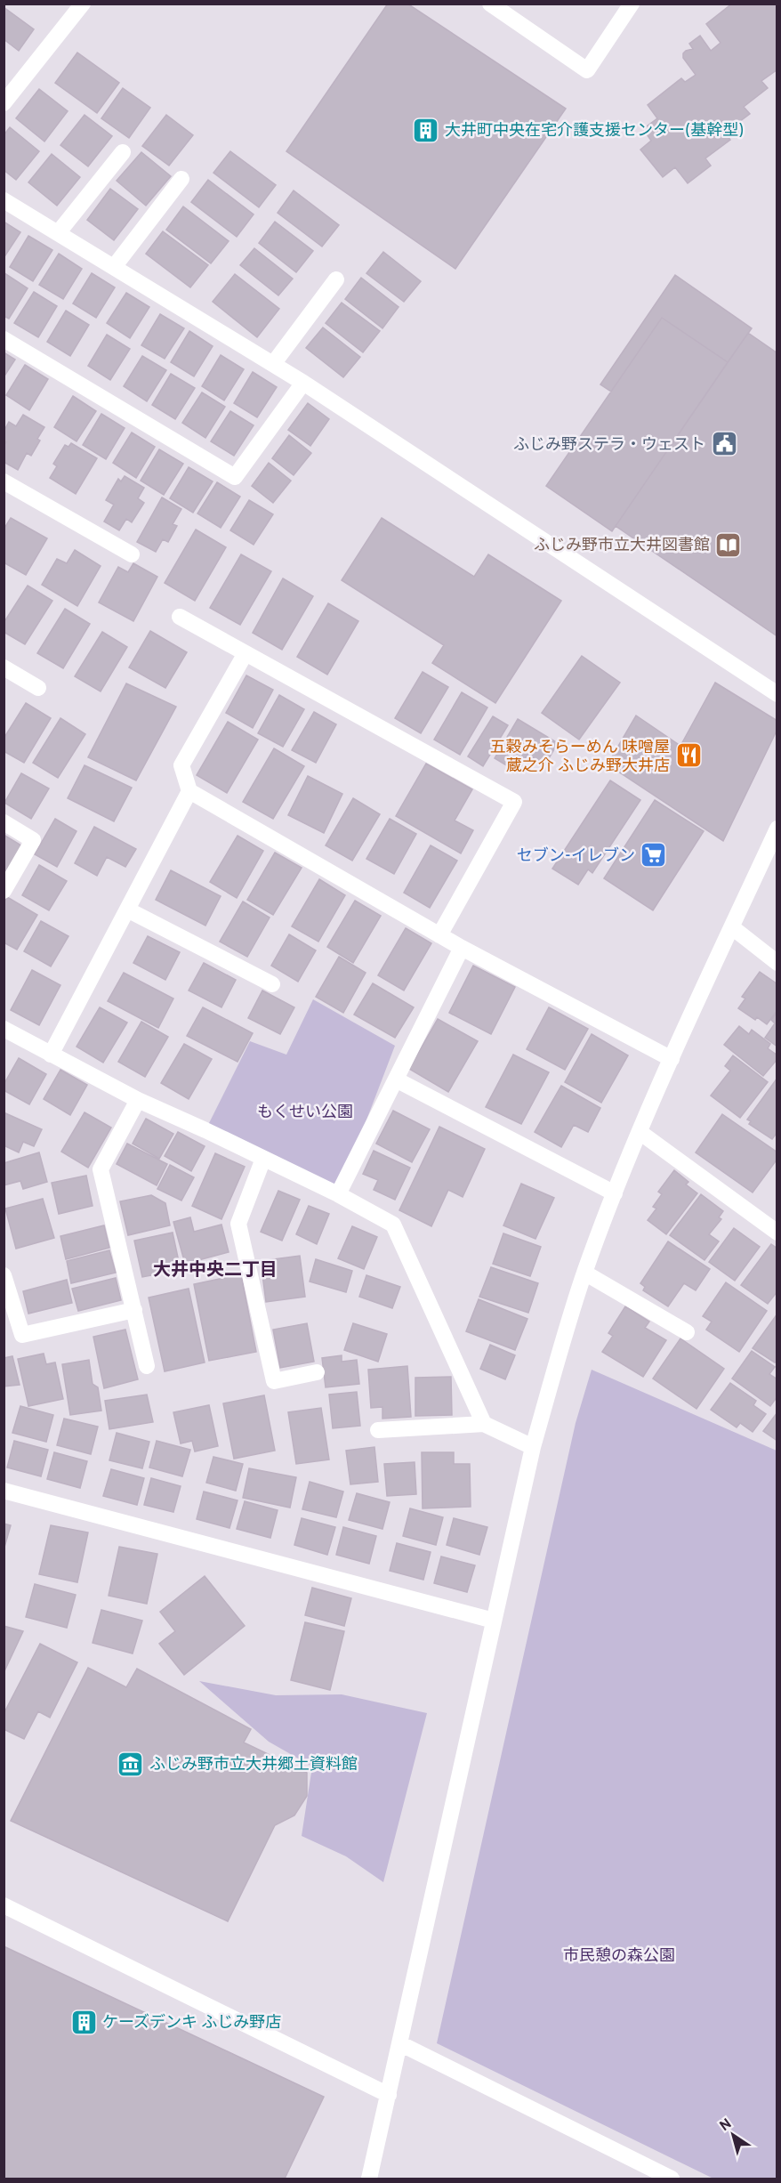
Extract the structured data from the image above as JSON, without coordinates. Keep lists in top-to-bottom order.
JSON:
{
  "districts": ["大井中央二丁目"],
  "parks": ["もくせい公園", "市民憩の森公園"],
  "places": {
    "building": ["大井町中央在宅介護支援センター(基幹型)", "ケーズデンキ ふじみ野店"],
    "public building": ["ふじみ野ステラ・ウェスト"],
    "library": ["ふじみ野市立大井図書館"],
    "restaurant": ["五穀みそらーめん 味噌屋 蔵之介 ふじみ野大井店"],
    "supermarket": ["セブン-イレブン"],
    "museum": ["ふじみ野市立大井郷土資料館"]
  },
  "north": "top left"
}
